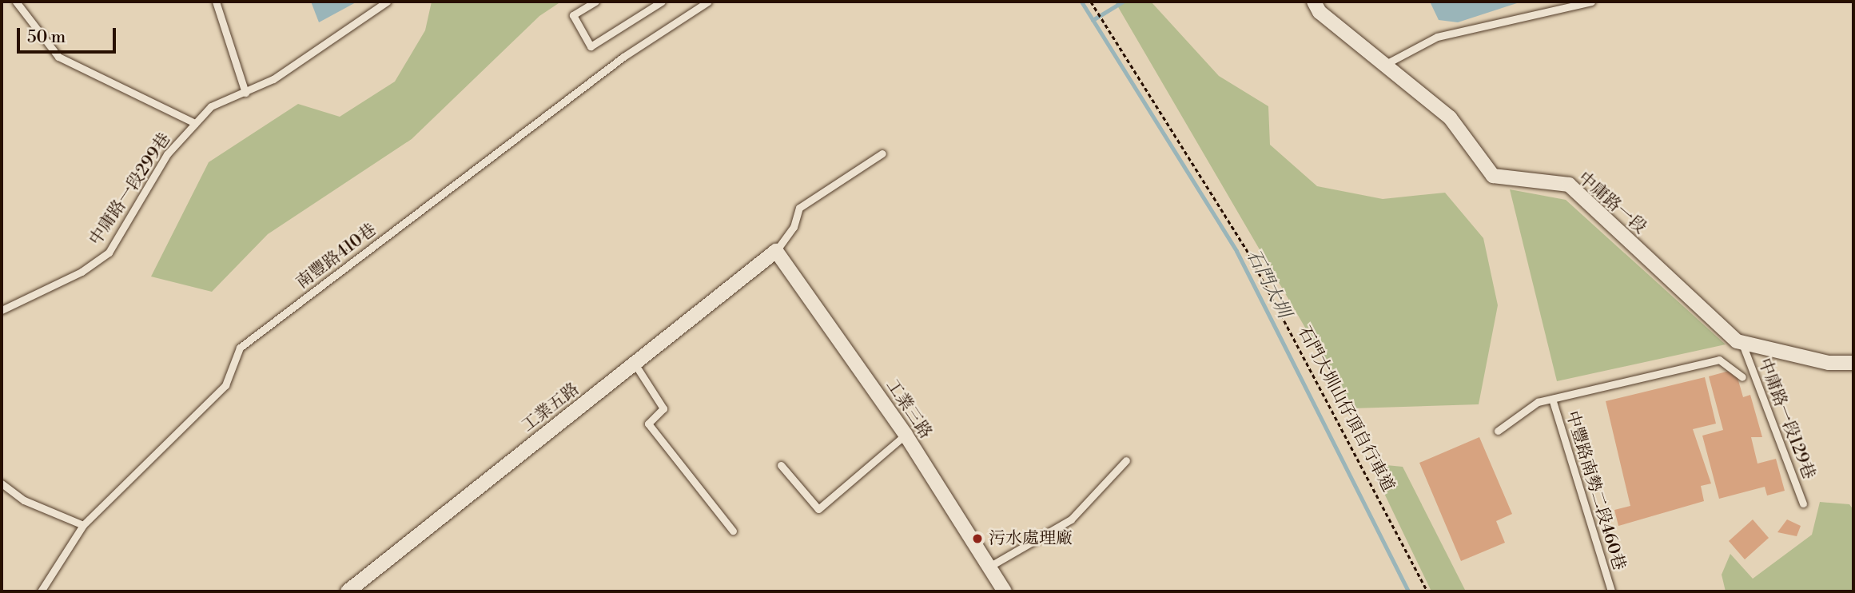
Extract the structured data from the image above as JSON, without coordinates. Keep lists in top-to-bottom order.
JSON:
{
  "streets": {
    "street": ["中庸路一段", "工業五路", "工業三路"],
    "lane": [
      "中庸路一段299巷",
      "南豐路410巷",
      "中庸路一段129巷",
      "中豐路南勢二段460巷"
    ],
    "path": ["石門大圳山仔頂自行車道"]
  },
  "crossings": [
    ["中庸路一段", "中庸路一段129巷"],
    ["工業五路", "工業三路"]
  ],
  "water": ["石門大圳"],
  "places": ["污水處理廠"],
  "scale_bar": "50 m"
}
